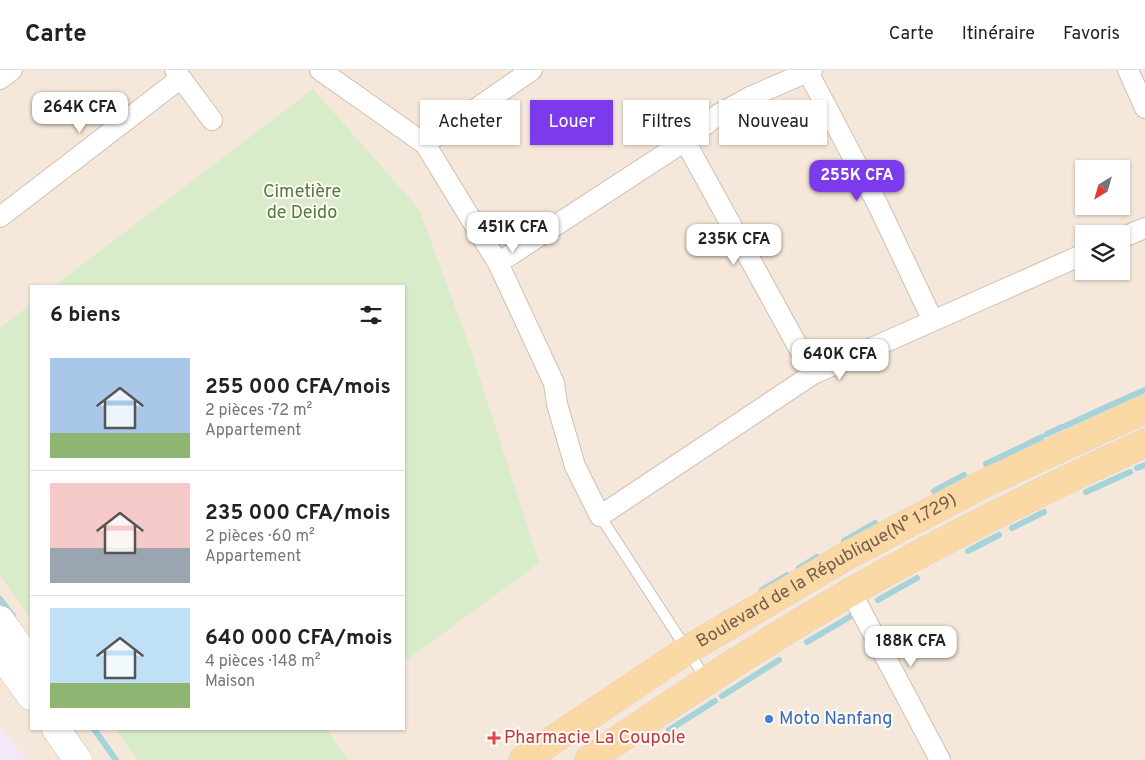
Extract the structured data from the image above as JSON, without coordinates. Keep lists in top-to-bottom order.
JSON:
{
  "streets": {
    "main road": ["Boulevard de la République(N° 1.729)"]
  },
  "parks": ["Cimetière de Deido"],
  "places": {
    "other": ["Moto Nanfang"],
    "health": ["Pharmacie La Coupole"]
  },
  "north": "bottom left",
  "page": {
    "header": "Carte",
    "nav": ["Carte", "Itinéraire", "Favoris"],
    "price": [
      "264K CFA",
      "255K CFA",
      "451K CFA",
      "235K CFA",
      "640K CFA",
      "188K CFA"
    ],
    "chip": [
      "Acheter",
      "Louer",
      "Filtres",
      "Nouveau"
    ],
    "heading": "6 biens",
    "list": [
      {
        "name": "255 000 CFA/mois",
        "note": "2 pièces · 72 m² · Appartement"
      },
      {
        "name": "235 000 CFA/mois",
        "note": "2 pièces · 60 m² · Appartement"
      },
      {
        "name": "640 000 CFA/mois",
        "note": "4 pièces · 148 m² · Maison"
      }
    ]
  }
}
